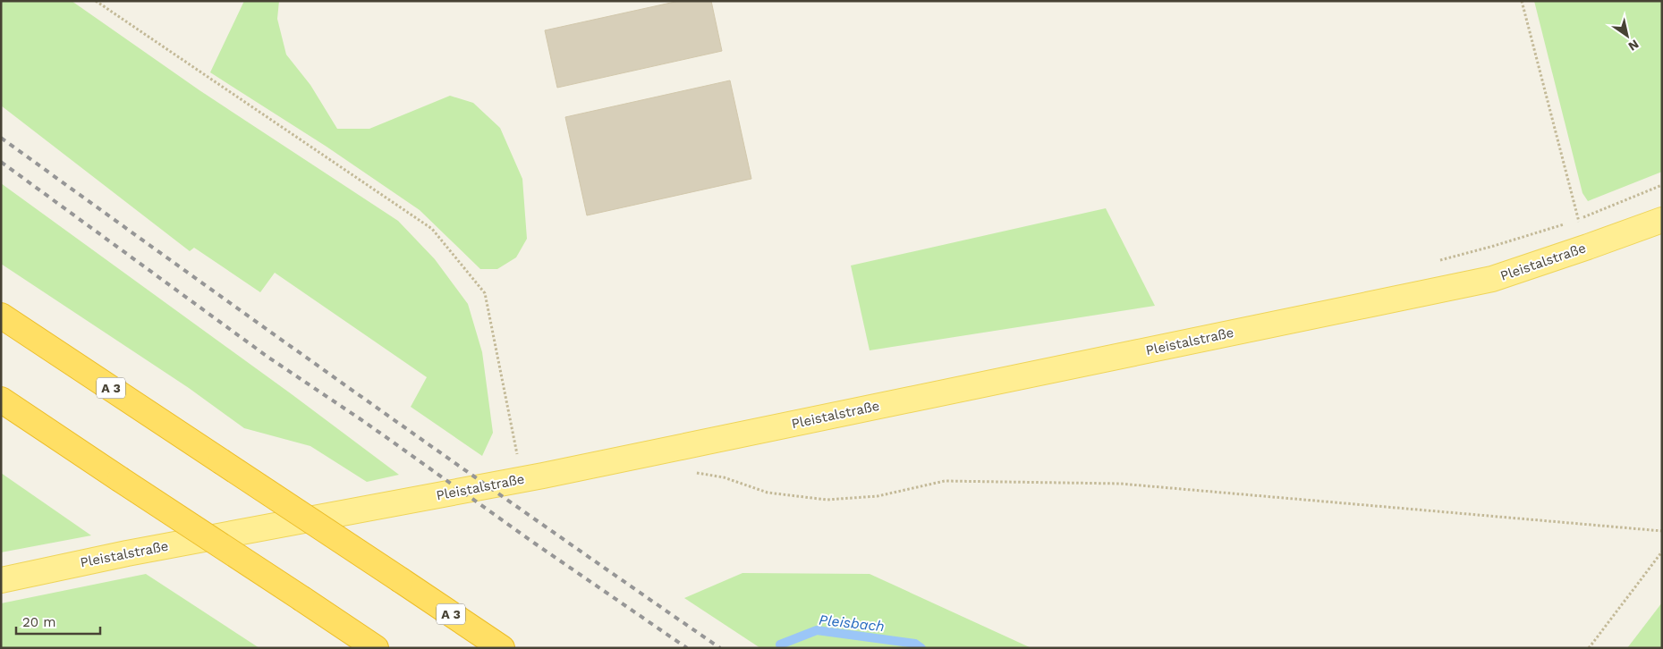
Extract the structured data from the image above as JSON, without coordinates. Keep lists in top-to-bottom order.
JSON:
{
  "streets": {
    "highway": ["A 3"],
    "main road": ["Pleistalstraße"]
  },
  "water": ["Pleisbach"],
  "scale_bar": "20 m",
  "north": "bottom right"
}
